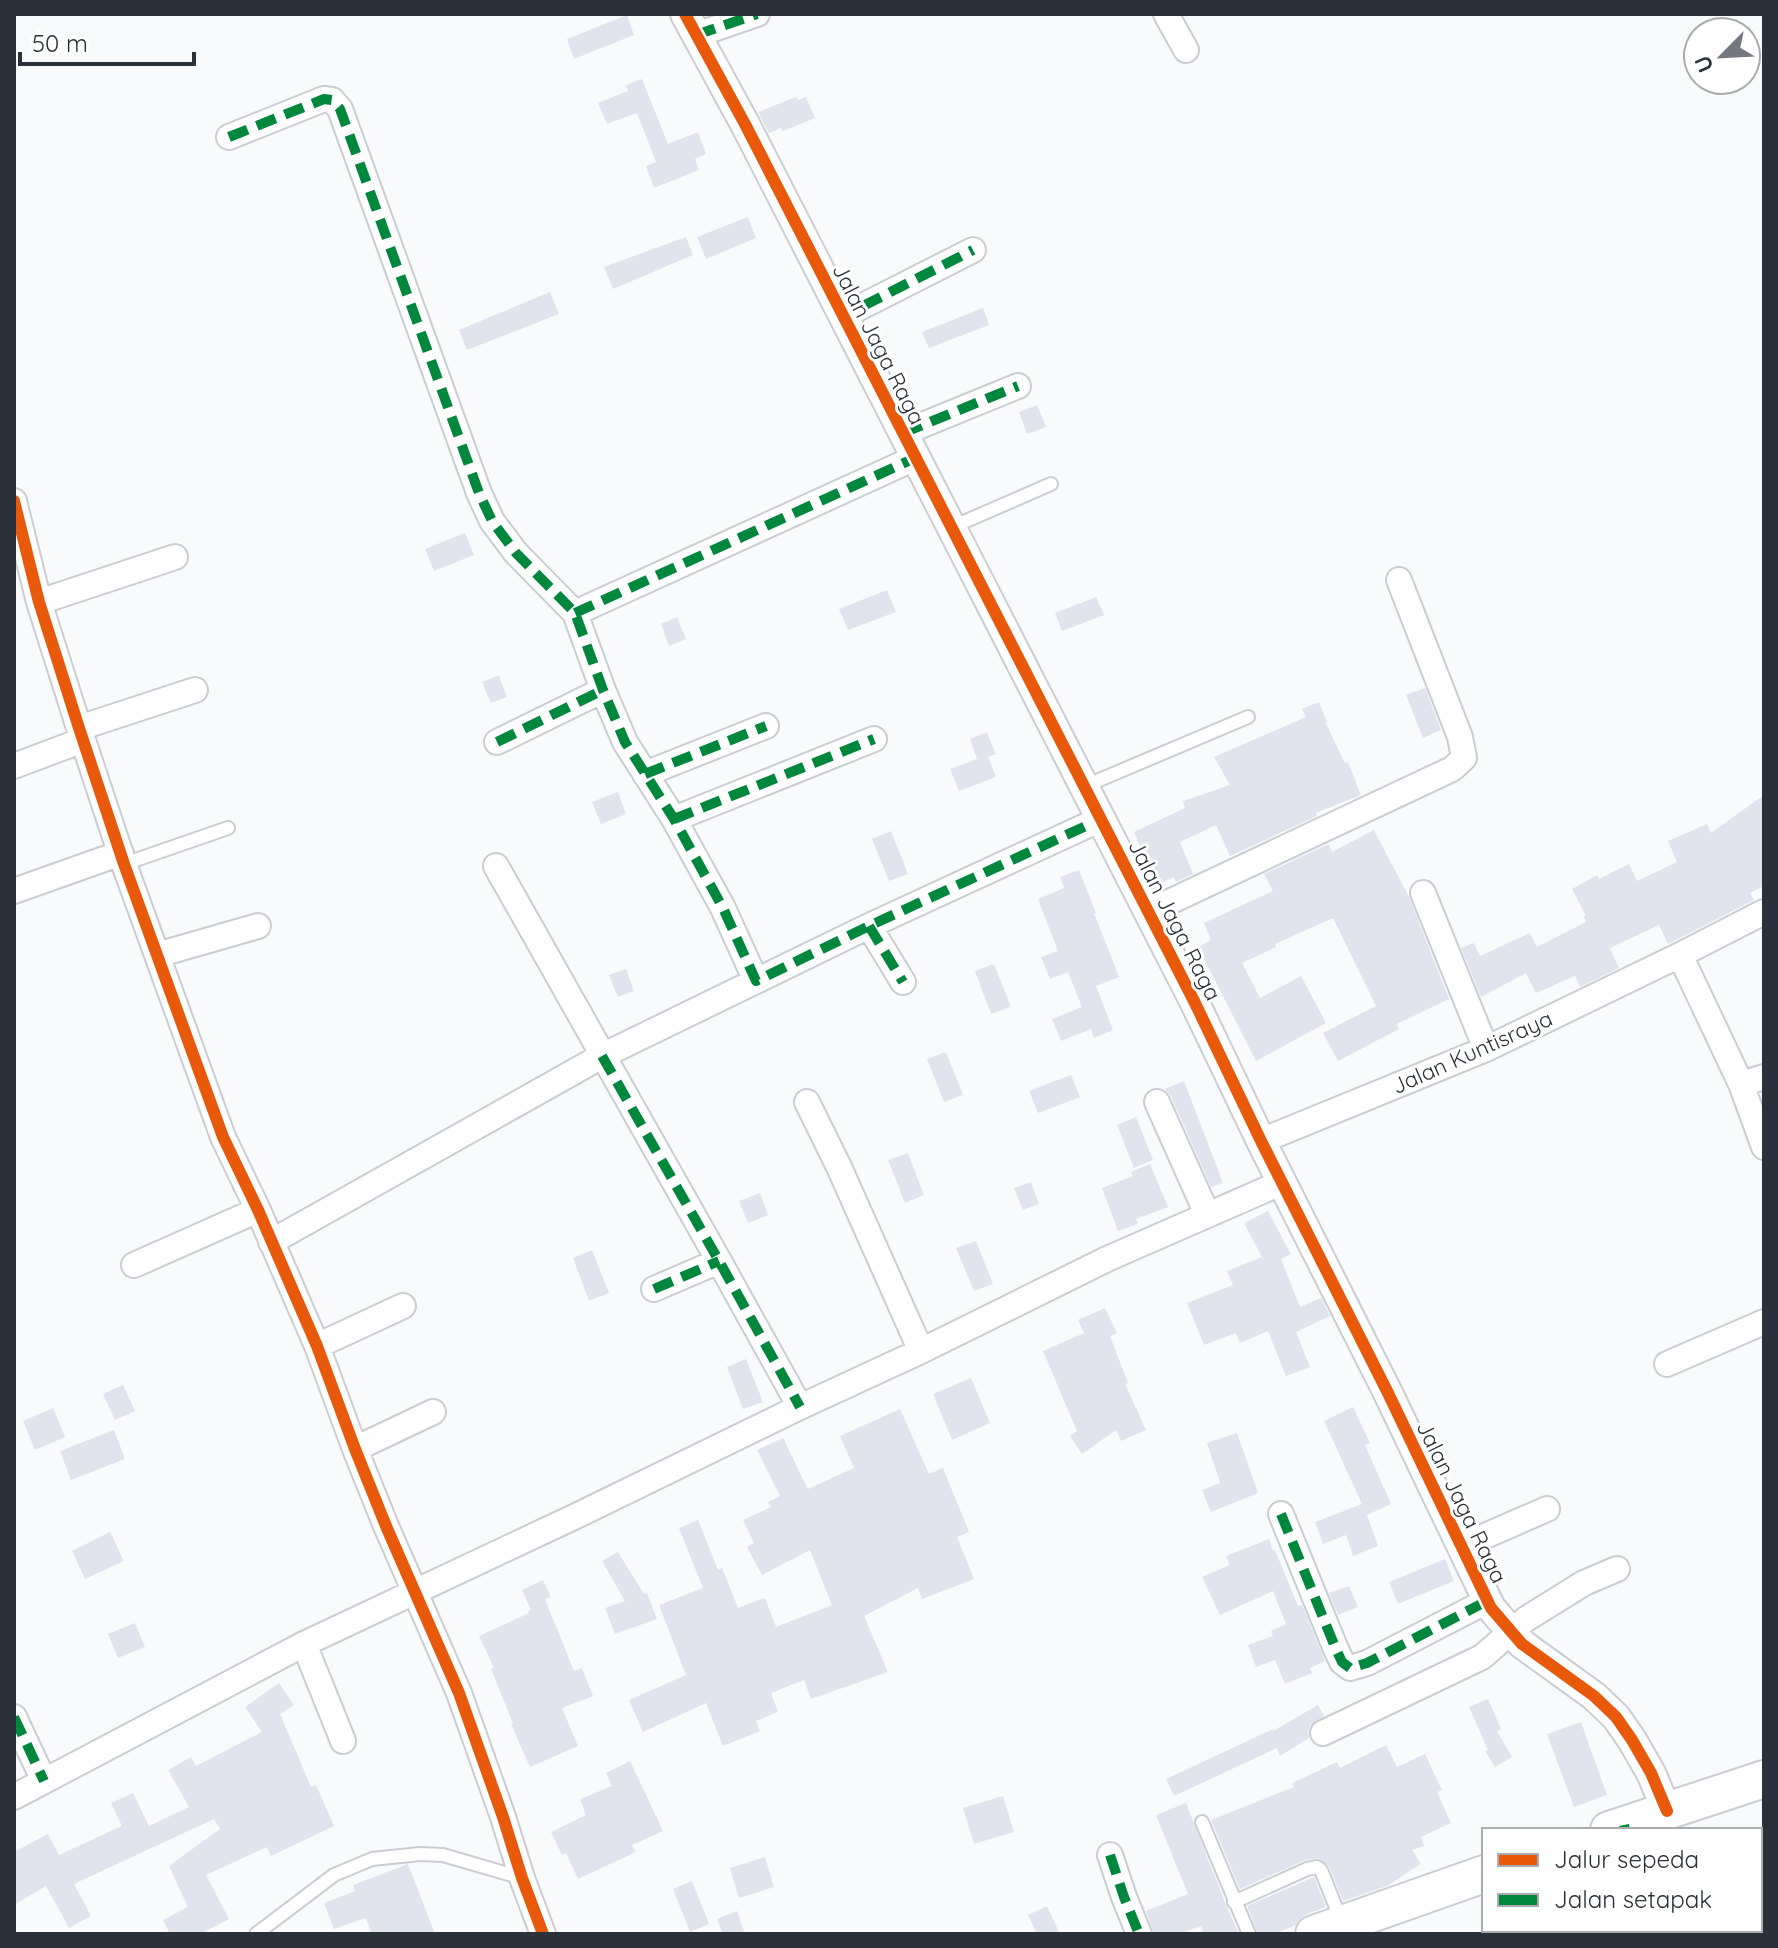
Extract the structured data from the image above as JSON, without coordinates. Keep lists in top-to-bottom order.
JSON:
{
  "streets": {
    "street": ["Jalan Jaga Raga", "Jalan Kuntisraya"]
  },
  "crossings": [
    ["Jalan Jaga Raga", "Jalan Kuntisraya"]
  ],
  "legend": ["Jalur sepeda", "Jalan setapak"],
  "scale_bar": "50 m",
  "north": "bottom left"
}
